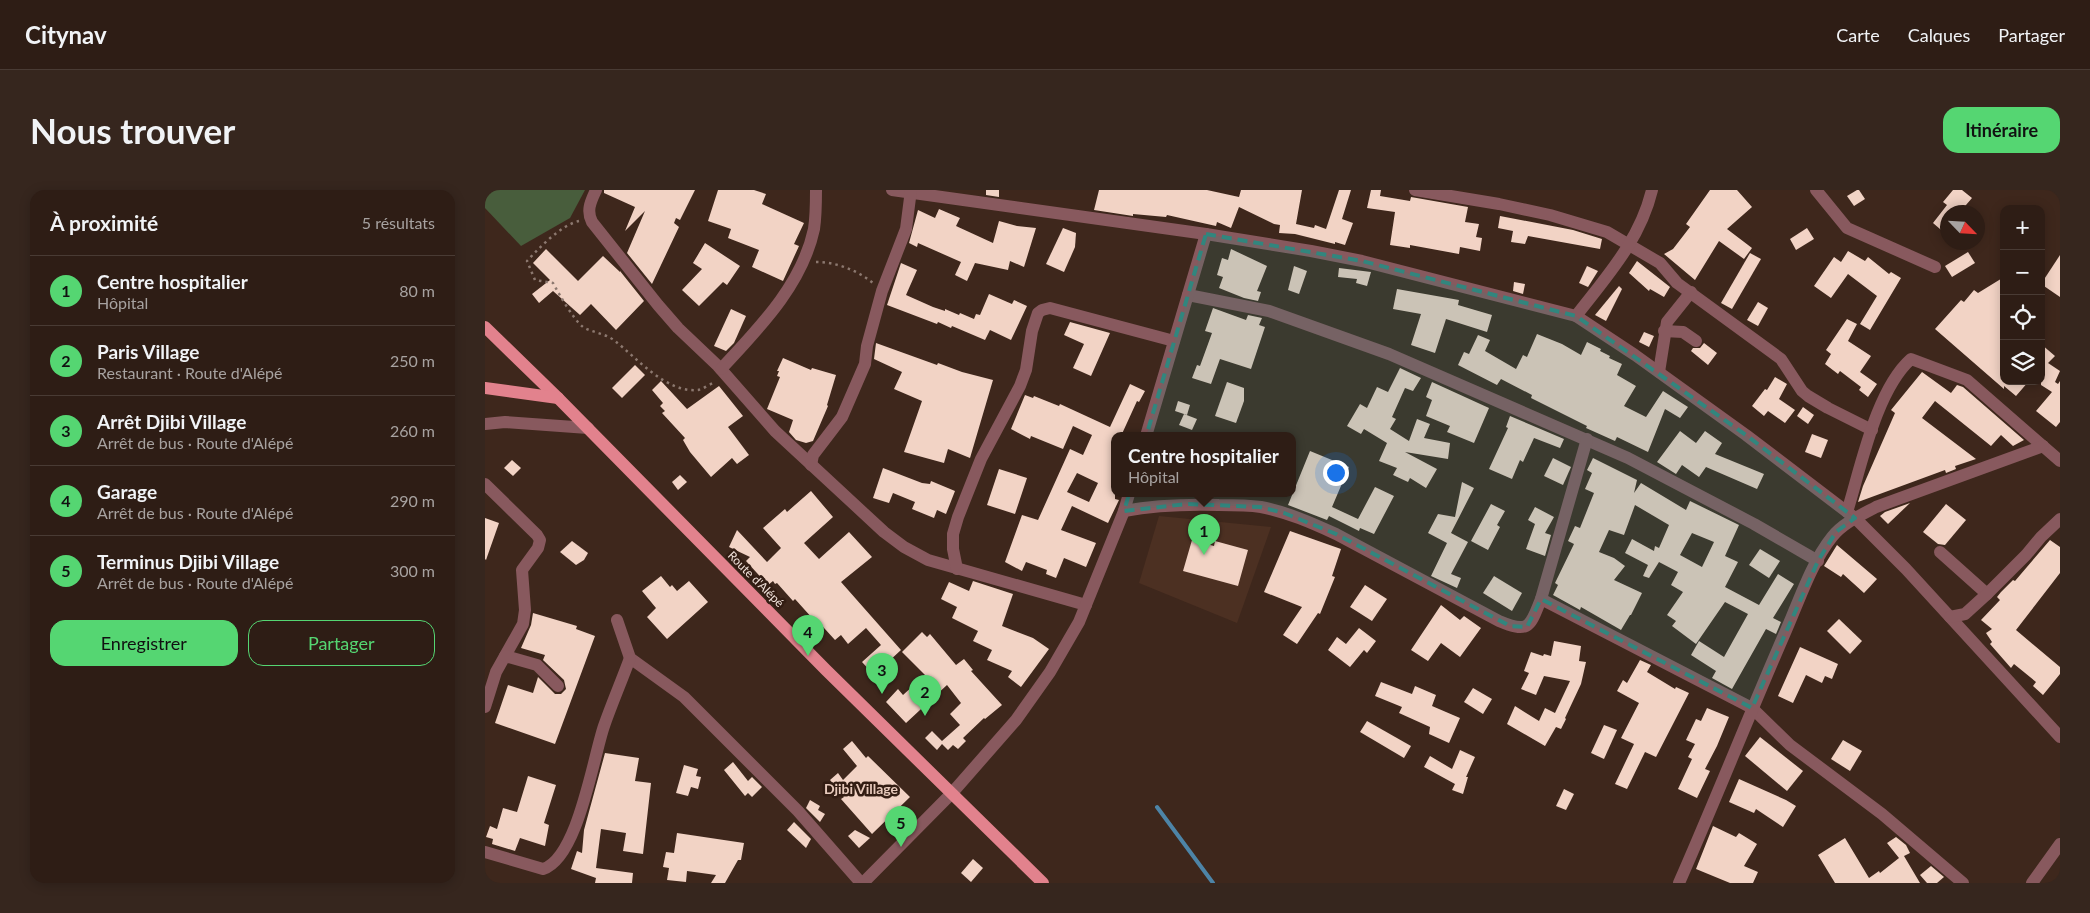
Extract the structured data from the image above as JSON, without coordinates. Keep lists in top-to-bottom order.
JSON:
{
  "streets": {
    "main road": ["Route d'Alépé"]
  },
  "districts": ["Djibi Village"],
  "north": "bottom right",
  "page": {
    "header": "Citynav",
    "nav": ["Carte", "Calques", "Partager"],
    "buttons": [
      "Itinéraire",
      ["Enregistrer", "Partager"]
    ],
    "title": "Nous trouver",
    "heading": ["À proximité", "5 résultats"],
    "map_buttons": ["+", "−"],
    "list": [
      {
        "mark": "1",
        "name": "Centre hospitalier",
        "note": "Hôpital",
        "value": "80 m"
      },
      {
        "mark": "2",
        "name": "Paris Village",
        "note": "Restaurant · Route d'Alépé",
        "value": "250 m"
      },
      {
        "mark": "3",
        "name": "Arrêt Djibi Village",
        "note": "Arrêt de bus · Route d'Alépé",
        "value": "260 m"
      },
      {
        "mark": "4",
        "name": "Garage",
        "note": "Arrêt de bus · Route d'Alépé",
        "value": "290 m"
      },
      {
        "mark": "5",
        "name": "Terminus Djibi Village",
        "note": "Arrêt de bus · Route d'Alépé",
        "value": "300 m"
      }
    ],
    "popup": ["Centre hospitalier", "Hôpital"],
    "pins": [
      "1",
      "4",
      "3",
      "2",
      "5"
    ]
  }
}
